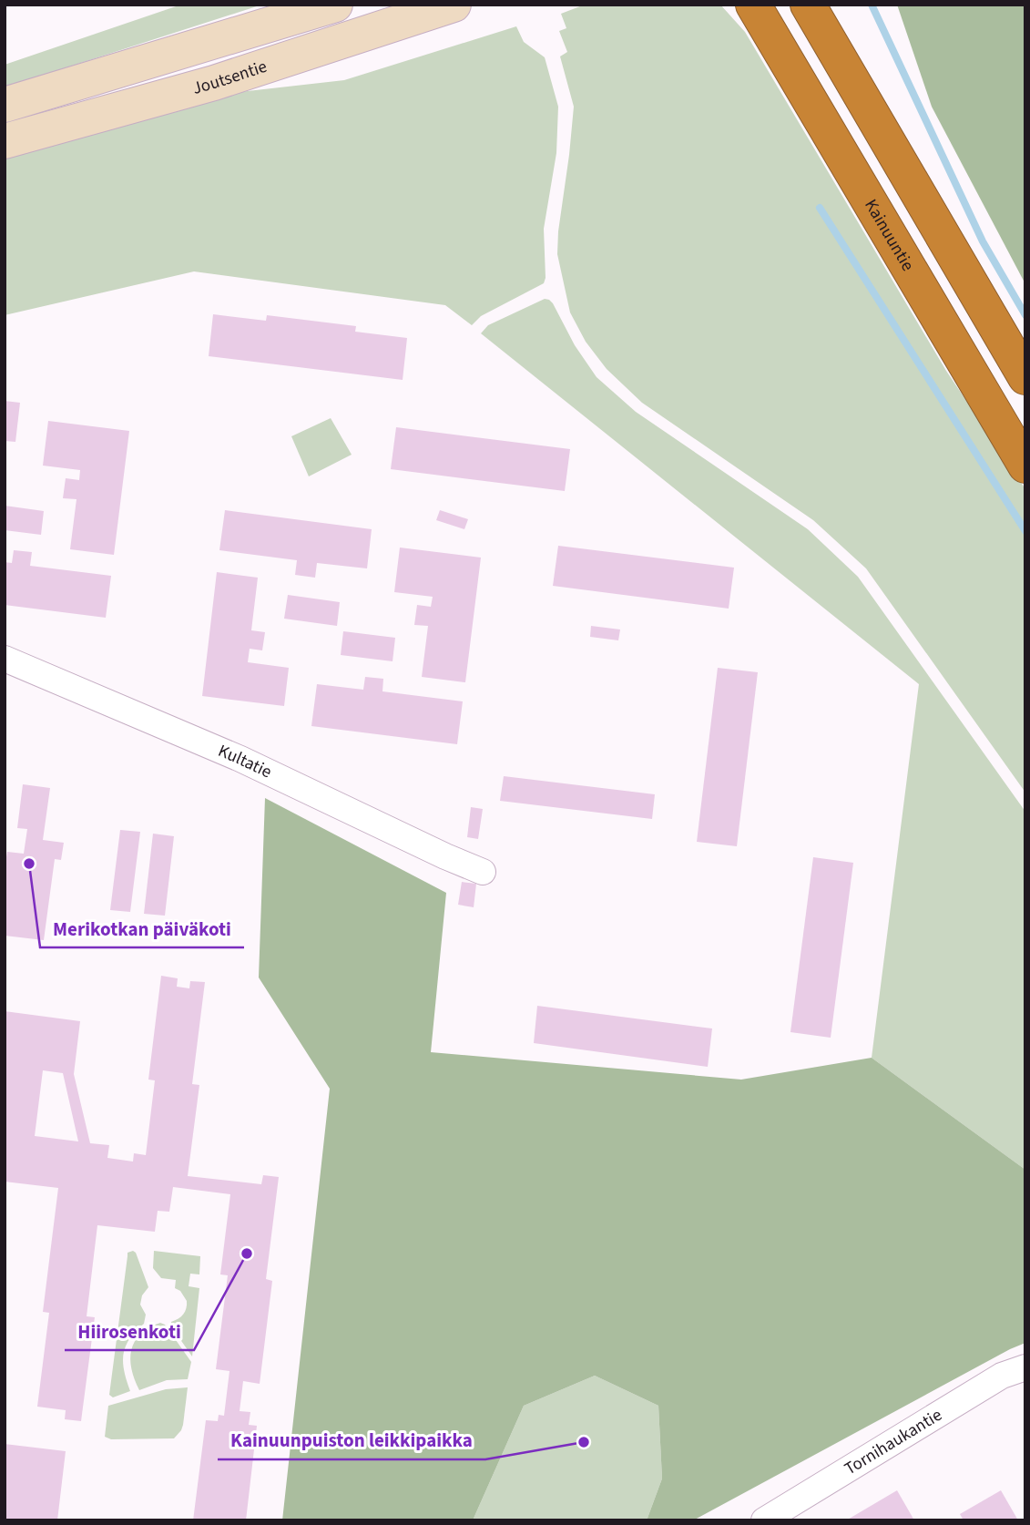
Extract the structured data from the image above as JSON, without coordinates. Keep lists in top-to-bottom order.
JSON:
{
  "streets": {
    "highway": ["Kainuuntie"],
    "main road": ["Joutsentie"],
    "street": ["Kultatie", "Tornihaukantie"]
  },
  "places": ["Merikotkan päiväkoti", "Hiirosenkoti", "Kainuunpuiston leikkipaikka"]
}
